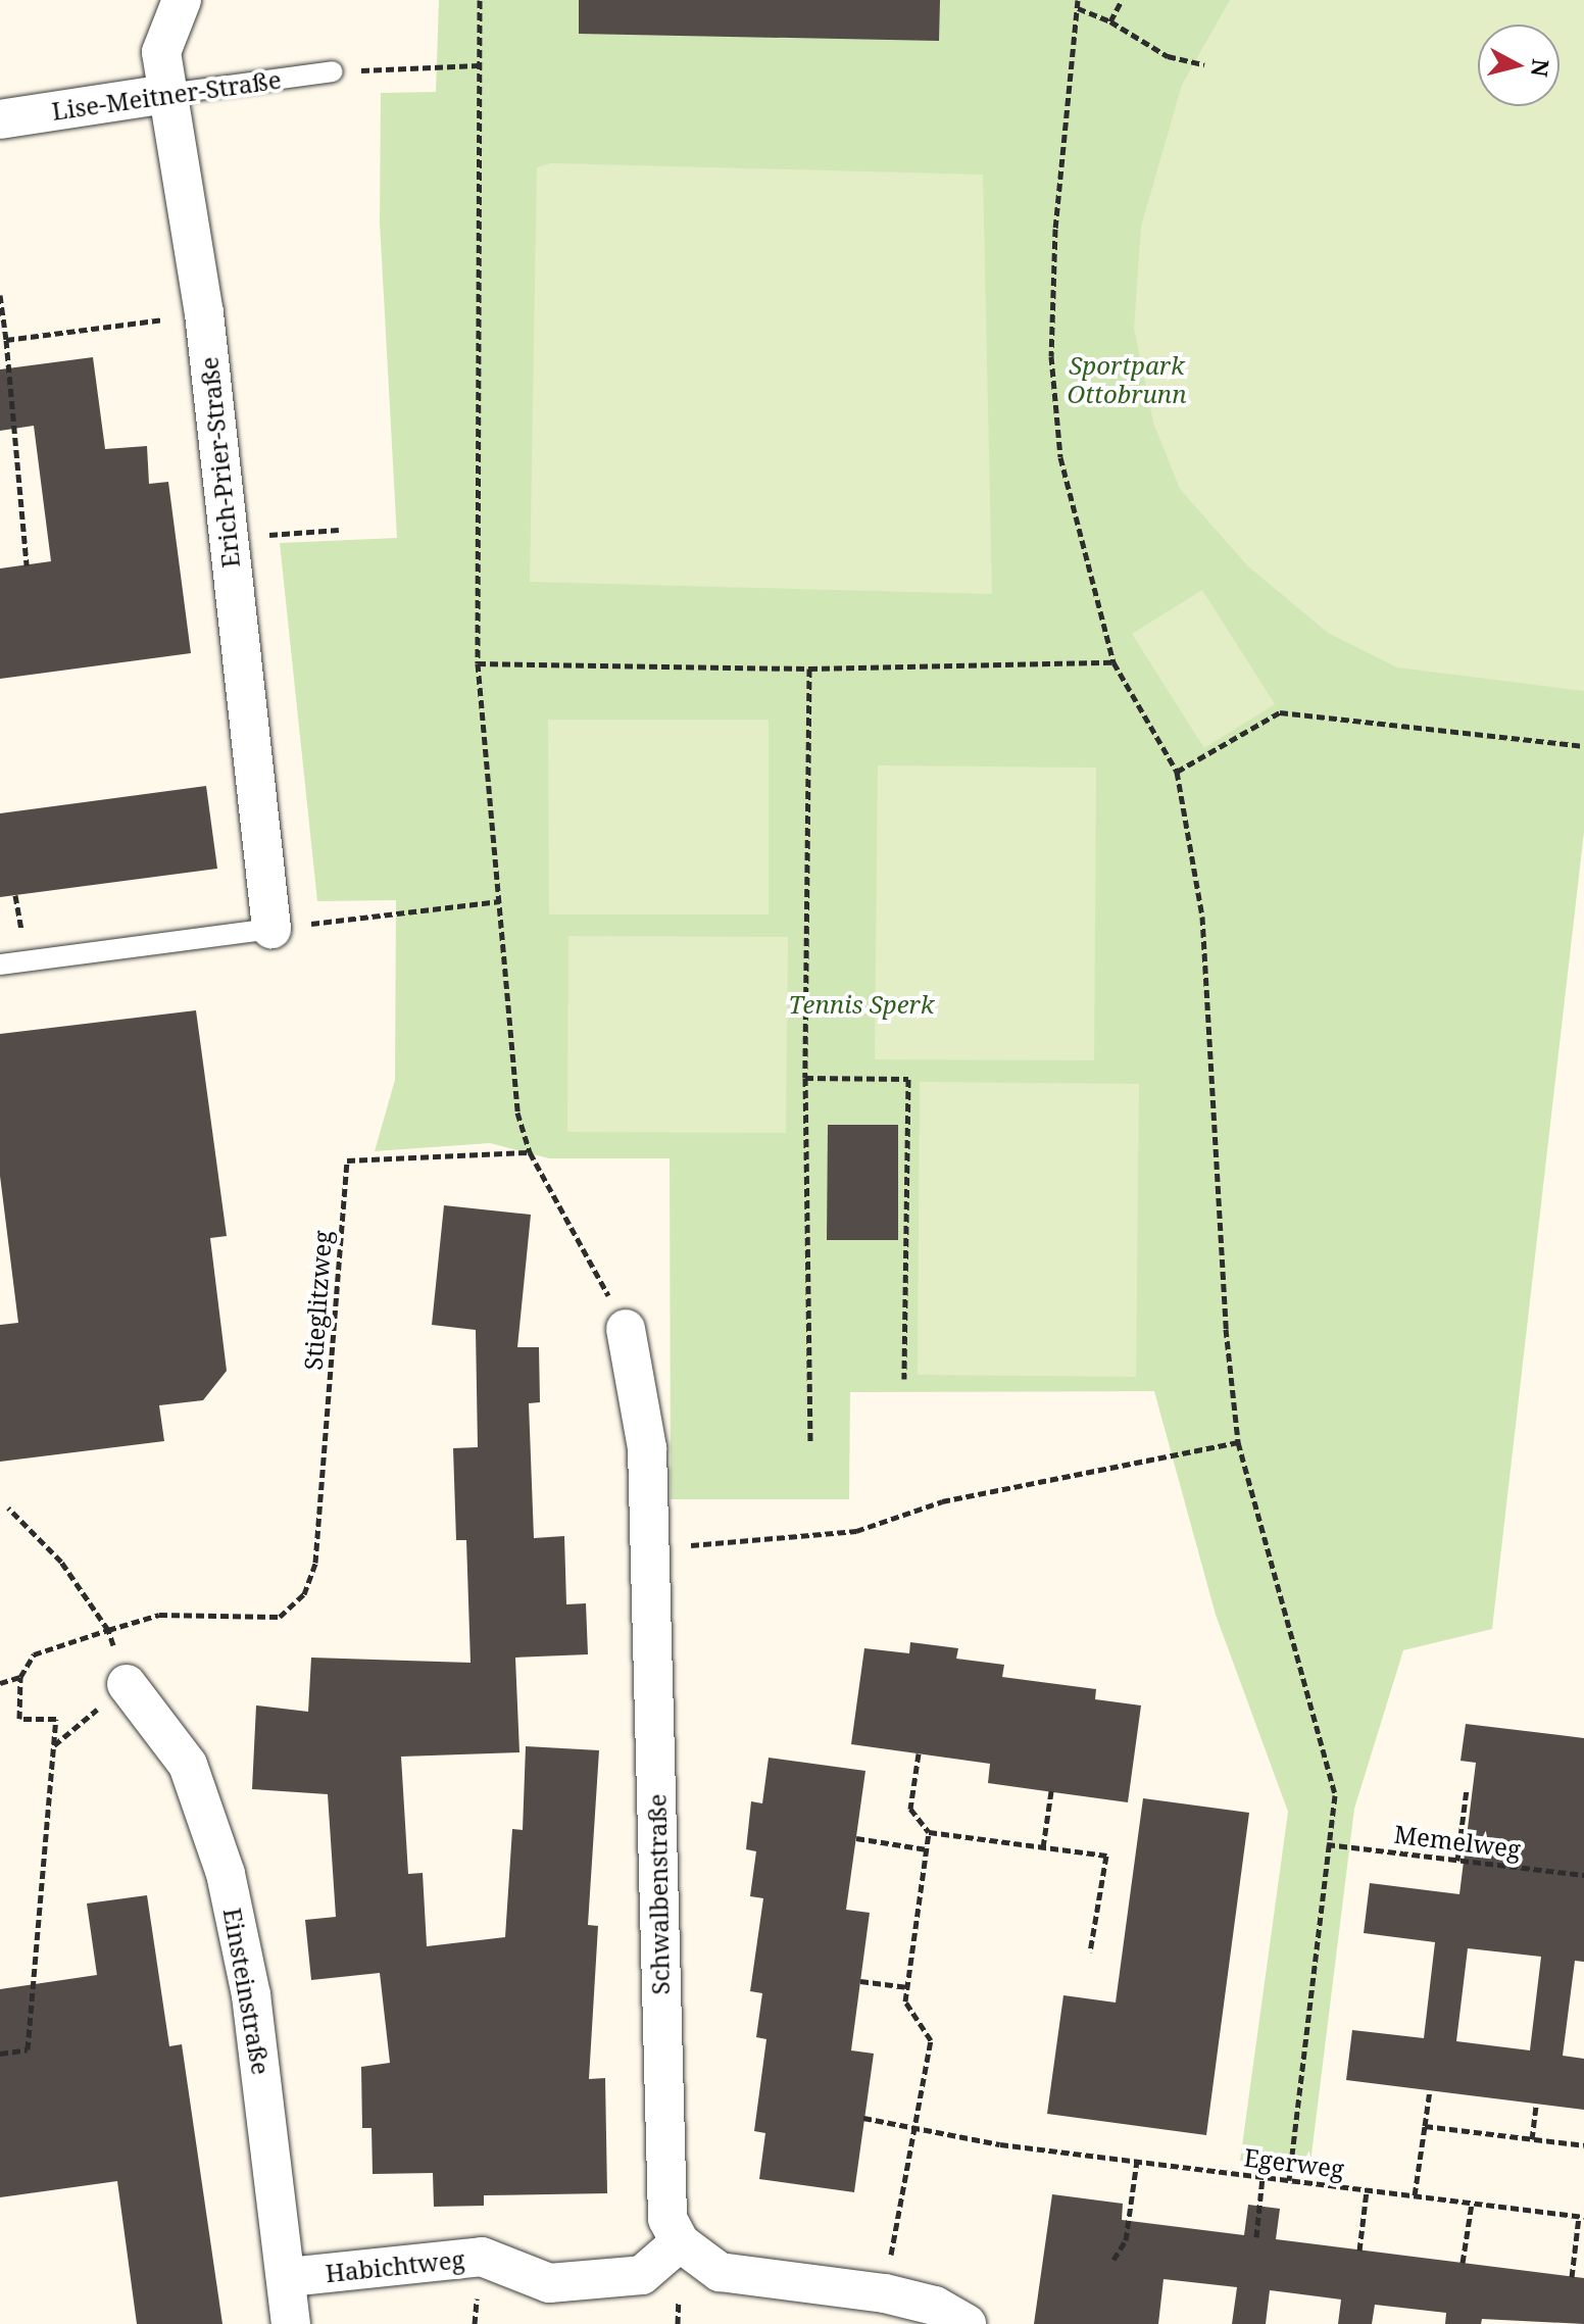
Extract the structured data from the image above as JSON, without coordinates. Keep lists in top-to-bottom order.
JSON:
{
  "streets": {
    "street": [
      "Lise-Meitner-Straße",
      "Erich-Prier-Straße",
      "Schwalbenstraße",
      "Einsteinstraße",
      "Habichtweg"
    ],
    "path": ["Stieglitzweg", "Memelweg", "Egerweg"]
  },
  "crossings": [
    ["Lise-Meitner-Straße", "Erich-Prier-Straße"],
    ["Schwalbenstraße", "Habichtweg"],
    ["Einsteinstraße", "Habichtweg"]
  ],
  "parks": ["Sportpark Ottobrunn", "Tennis Sperk"],
  "north": "right"
}
